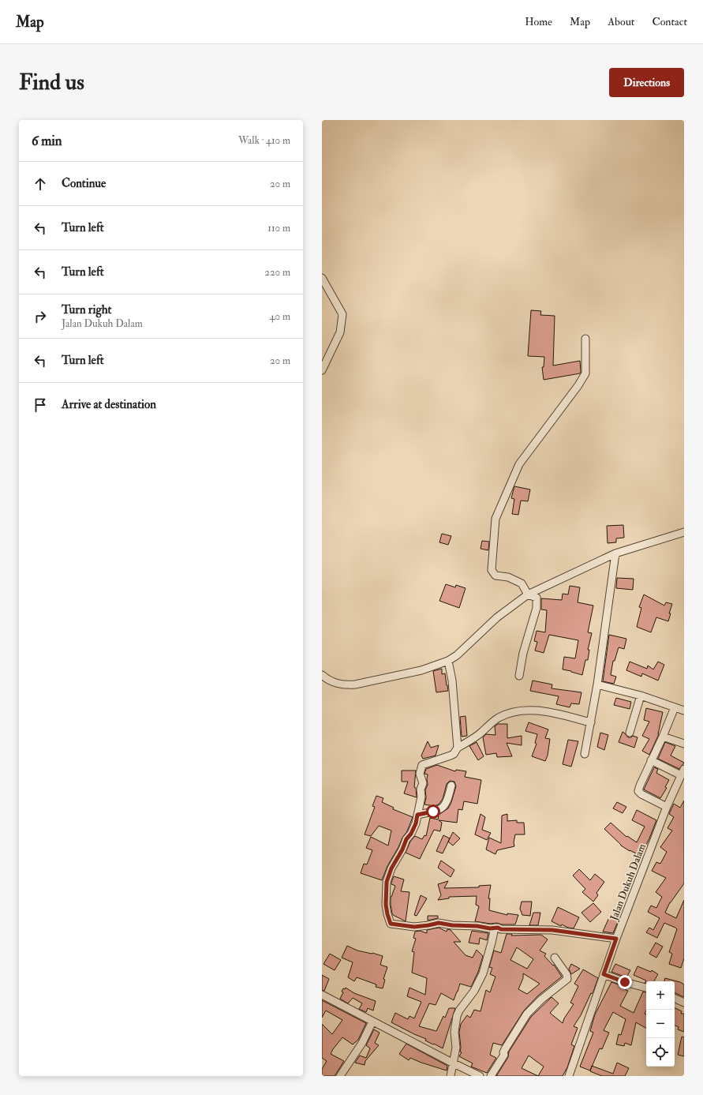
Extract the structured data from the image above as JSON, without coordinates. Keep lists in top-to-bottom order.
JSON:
{
  "streets": {
    "street": ["Jalan Dukuh Dalam"]
  },
  "page": {
    "header": "Map",
    "nav": [
      "Home",
      "Map",
      "About",
      "Contact"
    ],
    "buttons": "Directions",
    "title": "Find us",
    "heading": ["6 min", "Walk · 410 m"],
    "list": [
      ["Continue", "20 m"],
      ["Turn left", "110 m"],
      ["Turn left", "220 m"],
      ["Turn right", "Jalan Dukuh Dalam", "40 m"],
      ["Turn left", "20 m"],
      "Arrive at destination"
    ],
    "map_buttons": ["+", "−"]
  }
}
